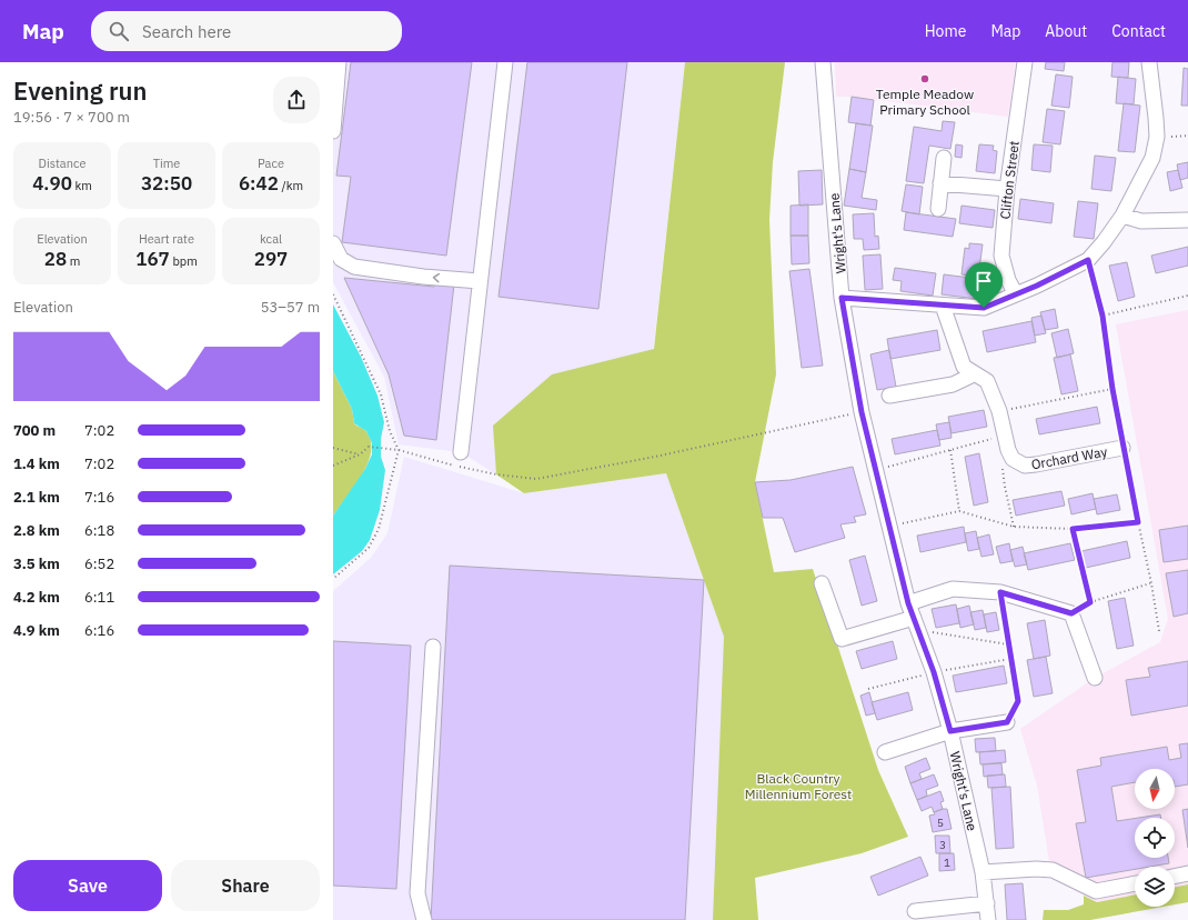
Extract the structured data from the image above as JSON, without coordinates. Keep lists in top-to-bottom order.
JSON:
{
  "streets": {
    "street": ["Clifton Street", "Wright's Lane", "Orchard Way"]
  },
  "parks": ["Black Country Millennium Forest"],
  "places": ["Temple Meadow Primary School"],
  "house_numbers": ["5", "3", "1"],
  "north": "bottom",
  "page": {
    "header": "Map",
    "search": "Search here",
    "nav": [
      "Home",
      "Map",
      "About",
      "Contact"
    ],
    "heading": ["Evening run", "19:56 · 7 × 700 m"],
    "stats": [
      ["Distance", "4.90 km"],
      ["Time", "32:50"],
      ["Pace", "6:42 /km"],
      ["Elevation", "28 m"],
      ["Heart rate", "167 bpm"],
      ["kcal", "297"]
    ],
    "chart": ["Elevation", "53–57 m"],
    "list": [
      {
        "name": "700 m",
        "note": "7:02"
      },
      {
        "name": "1.4 km",
        "note": "7:02"
      },
      {
        "name": "2.1 km",
        "note": "7:16"
      },
      {
        "name": "2.8 km",
        "note": "6:18"
      },
      {
        "name": "3.5 km",
        "note": "6:52"
      },
      {
        "name": "4.2 km",
        "note": "6:11"
      },
      {
        "name": "4.9 km",
        "note": "6:16"
      }
    ],
    "buttons": ["Save", "Share"]
  }
}
